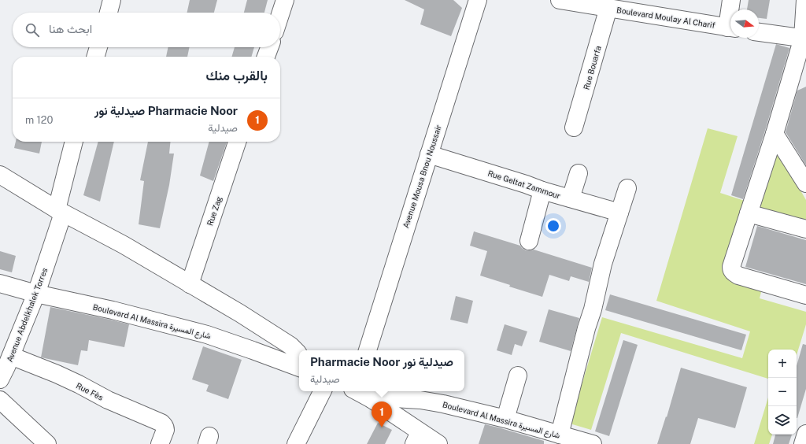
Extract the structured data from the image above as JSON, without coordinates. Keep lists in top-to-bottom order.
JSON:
{
  "streets": {
    "street": [
      "Boulevard Moulay Al Charif",
      "Rue Bouarfa",
      "Avenue Mousa Bnou Noussair",
      "Rue Geltat Zammour",
      "Rue Zag",
      "Avenue Abdelkhalek Torres",
      "Boulevard Al Massira شارع المسيرة",
      "Rue Fès"
    ]
  },
  "crossings": [
    ["Boulevard Moulay Al Charif", "Rue Bouarfa"],
    ["Avenue Mousa Bnou Noussair", "Rue Geltat Zammour"],
    ["Avenue Abdelkhalek Torres", "Boulevard Al Massira شارع المسيرة"],
    ["Avenue Abdelkhalek Torres", "Rue Fès"]
  ],
  "north": "right",
  "page": {
    "search": "ابحث هنا",
    "heading": "بالقرب منك",
    "list": [
      {
        "mark": "1",
        "name": "Pharmacie Noor صيدلية نور",
        "note": "صيدلية",
        "value": "120 m"
      }
    ],
    "map_buttons": ["+", "−"],
    "popup": ["Pharmacie Noor صيدلية نور", "صيدلية"],
    "pins": "1"
  }
}
